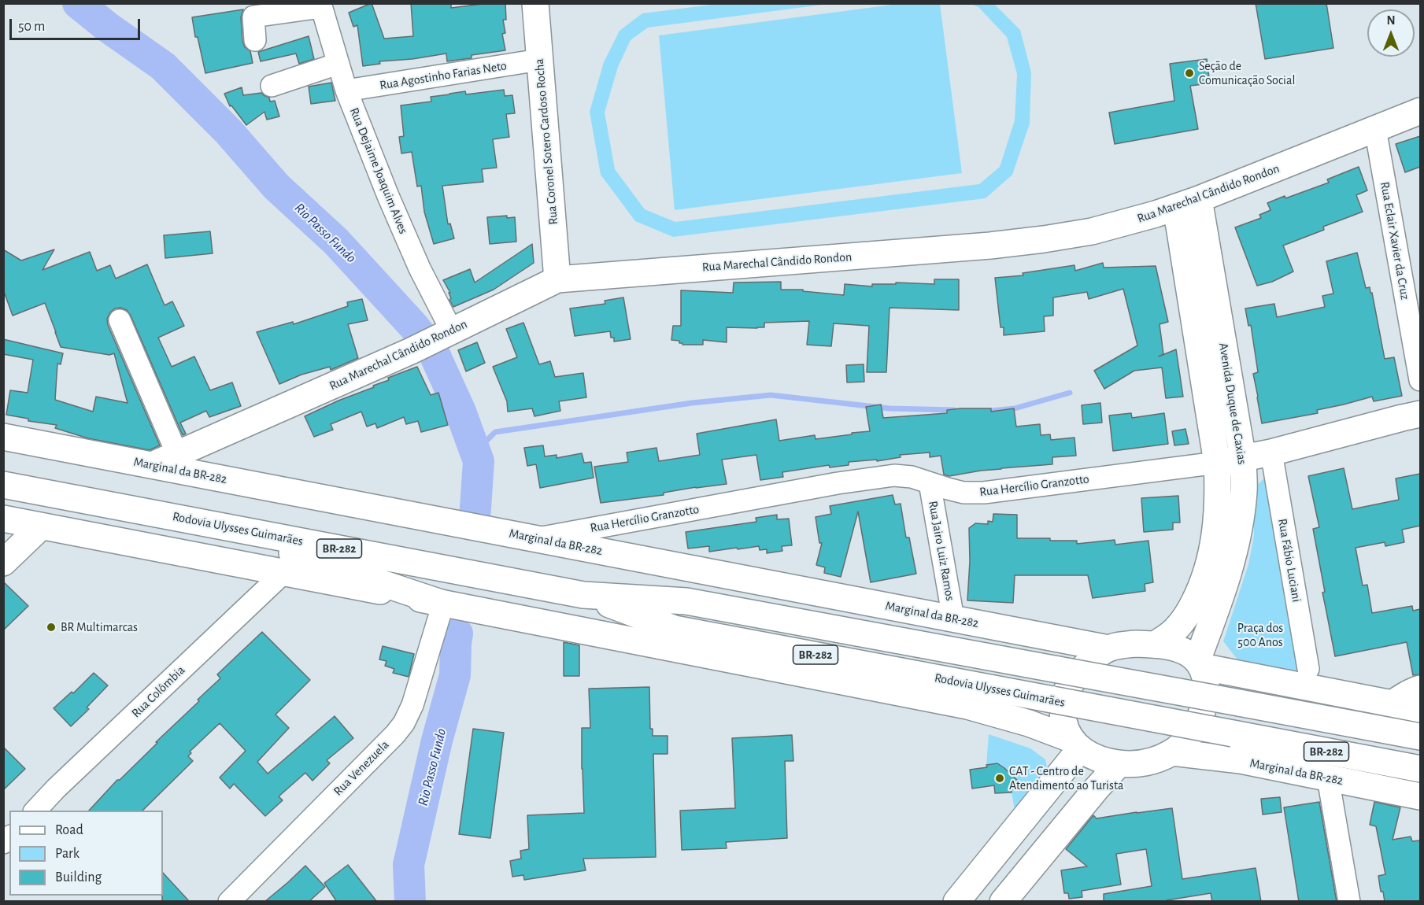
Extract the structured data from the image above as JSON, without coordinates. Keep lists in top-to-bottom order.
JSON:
{
  "streets": {
    "main road": [
      "Rua Coronel Sotero Cardoso Rocha",
      "Rua Marechal Cândido Rondon",
      "Avenida Duque de Caxias",
      "Marginal da BR-282",
      "Rua Hercílio Granzotto",
      "Rodovia Ulysses Guimarães",
      "BR-282"
    ],
    "street": [
      "Rua Agostinho Farias Neto",
      "Rua Dejaime Joaquim Alves",
      "Rua Eclair Xavier da Cruz",
      "Rua Jairo Luiz Ramos",
      "Rua Fábio Luciani",
      "Rua Colômbia",
      "Rua Venezuela"
    ]
  },
  "crossings": [
    ["Rua Agostinho Farias Neto", "Rua Coronel Sotero Cardoso Rocha"],
    ["Rua Agostinho Farias Neto", "Rua Dejaime Joaquim Alves"],
    ["Rua Coronel Sotero Cardoso Rocha", "Rua Marechal Cândido Rondon"],
    ["Rua Dejaime Joaquim Alves", "Rua Marechal Cândido Rondon"],
    ["Rua Marechal Cândido Rondon", "Rua Eclair Xavier da Cruz"],
    ["Rua Marechal Cândido Rondon", "Avenida Duque de Caxias"],
    ["Rua Marechal Cândido Rondon", "Marginal da BR-282"],
    ["Avenida Duque de Caxias", "Marginal da BR-282"],
    ["Avenida Duque de Caxias", "Rua Hercílio Granzotto"],
    ["Marginal da BR-282", "Rua Hercílio Granzotto"],
    ["Marginal da BR-282", "Rua Jairo Luiz Ramos"],
    ["Rua Hercílio Granzotto", "Rua Jairo Luiz Ramos"],
    ["Rua Hercílio Granzotto", "Rua Fábio Luciani"]
  ],
  "water": ["Rio Passo Fundo"],
  "parks": ["Praça dos 500 Anos"],
  "places": ["Seção de Comunicação Social", "BR Multimarcas", "CAT - Centro de Atendimento ao Turista"],
  "legend": ["Road", "Park", "Building"],
  "scale_bar": "50 m",
  "north": "top"
}
